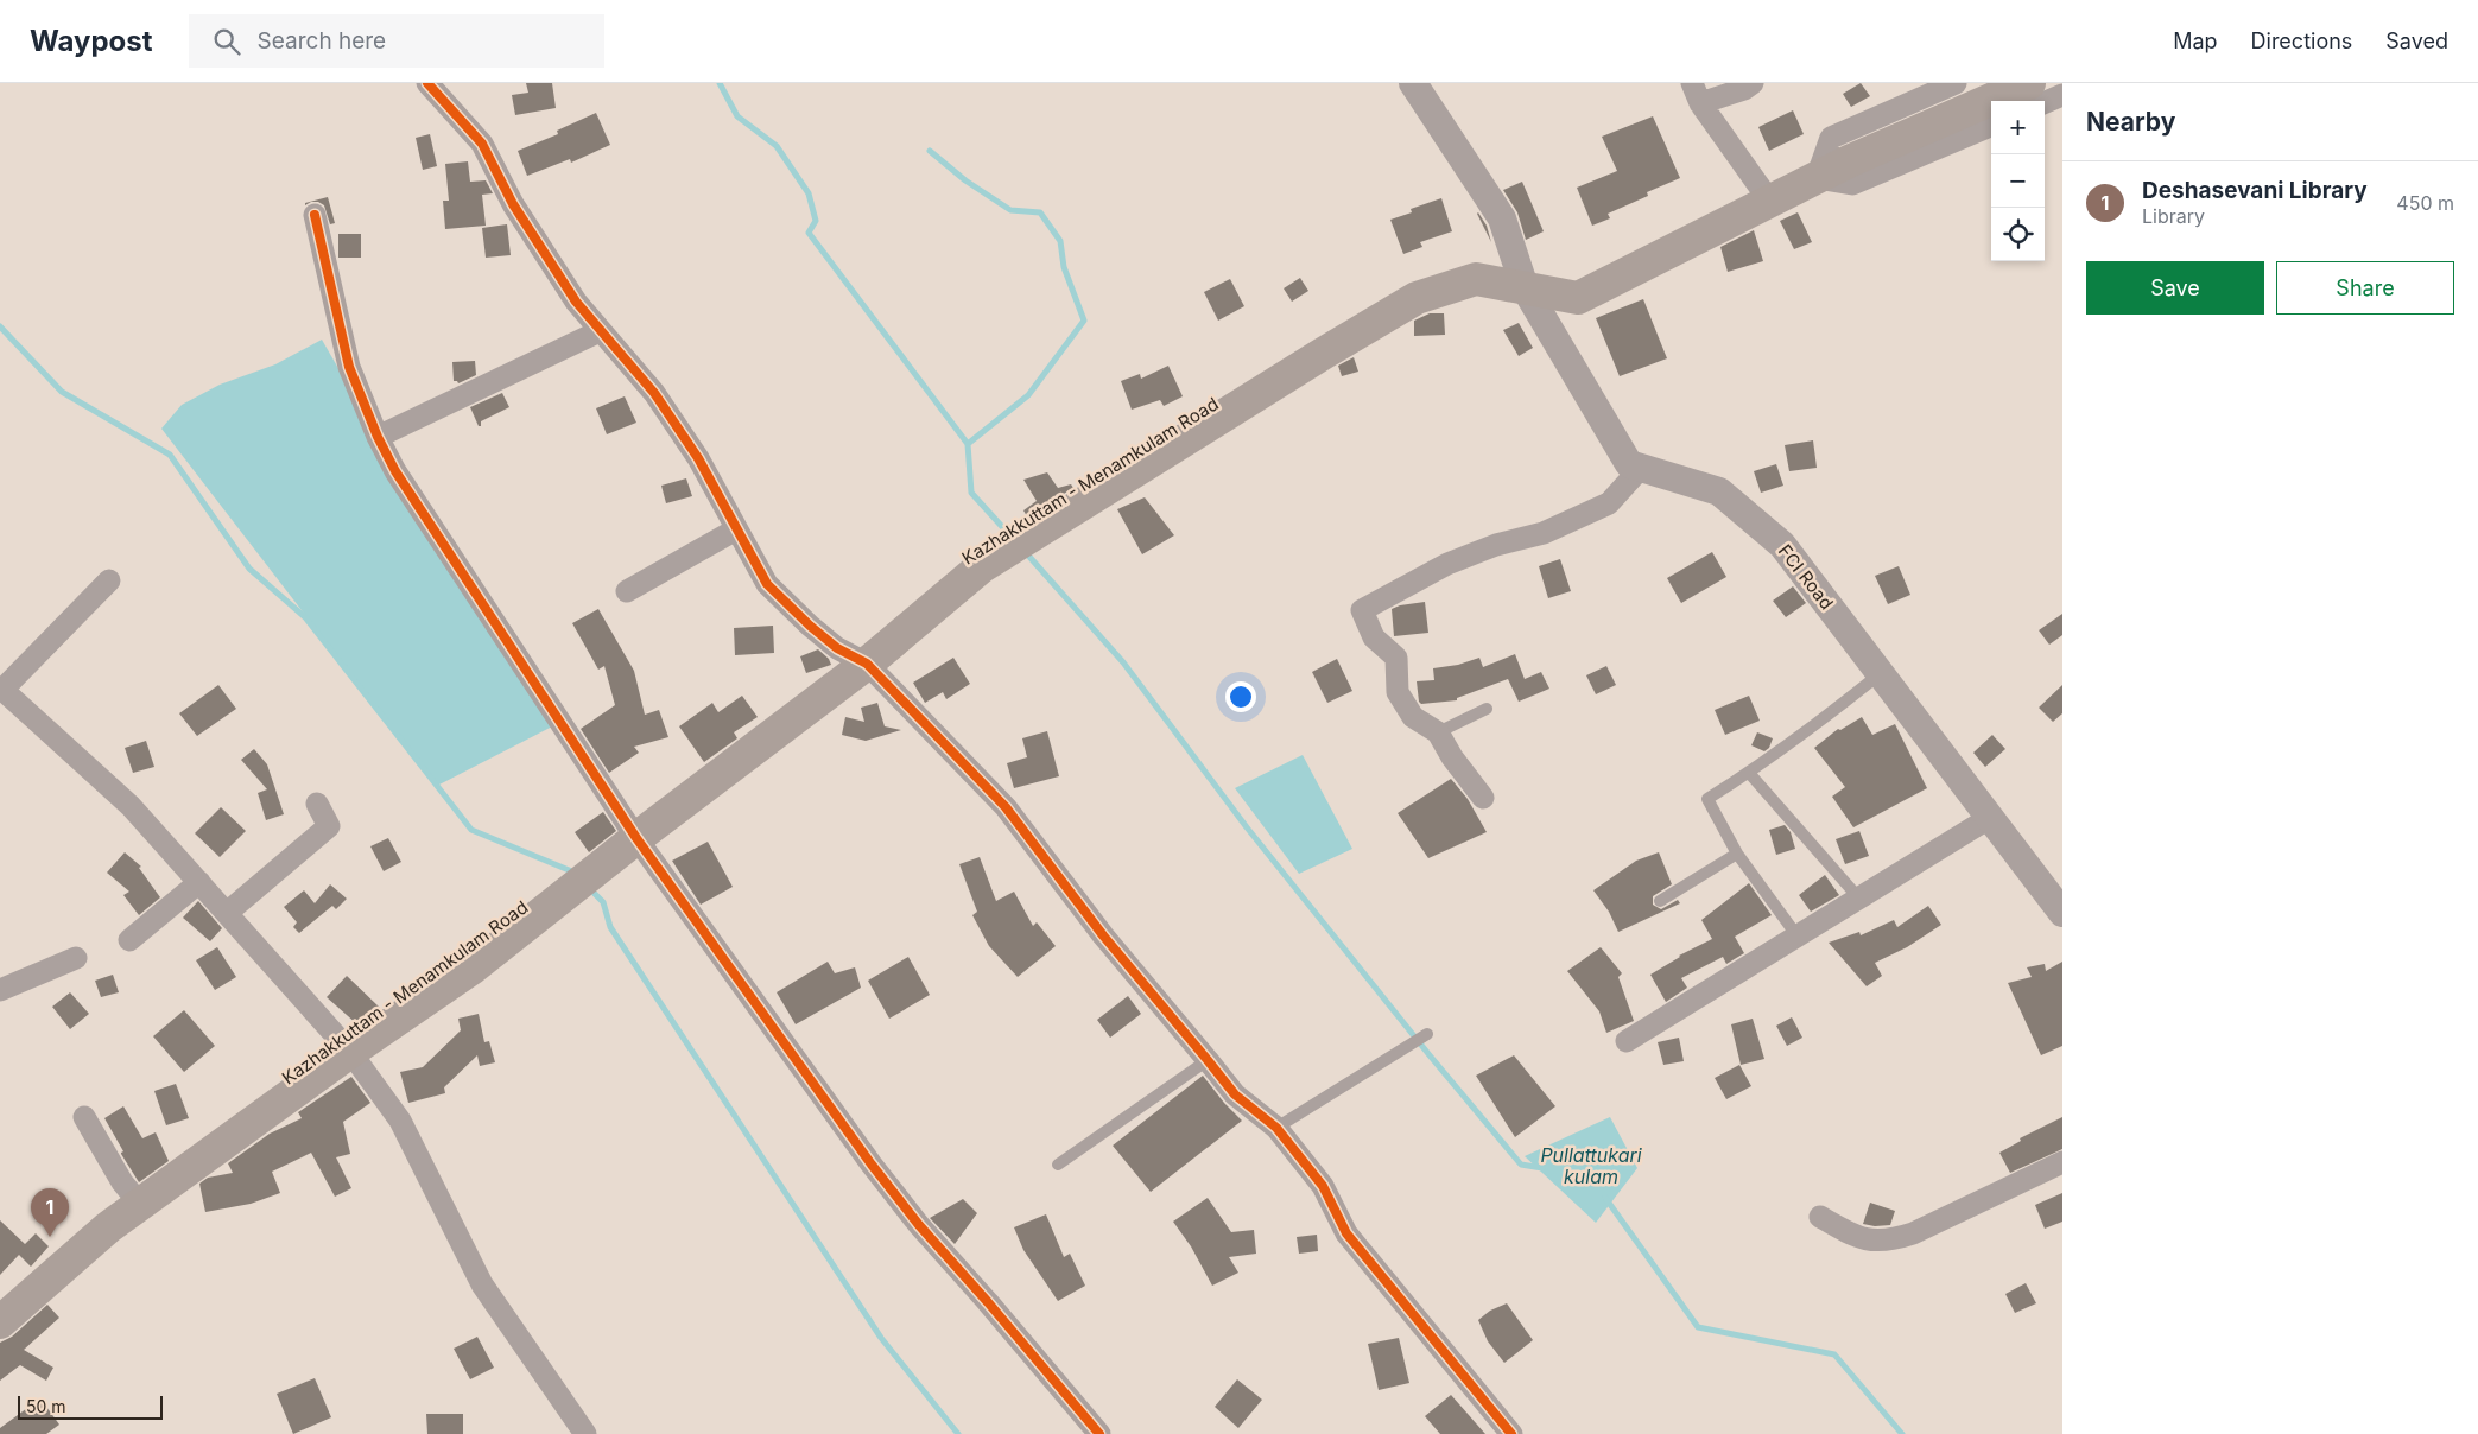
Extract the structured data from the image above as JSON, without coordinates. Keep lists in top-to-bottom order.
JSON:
{
  "streets": {
    "main road": ["Kazhakkuttam - Menamkulam Road"],
    "street": ["FCI Road"]
  },
  "crossings": [
    ["Kazhakkuttam - Menamkulam Road", "FCI Road"]
  ],
  "water": ["Pullattukari kulam"],
  "scale_bar": "50 m",
  "page": {
    "header": "Waypost",
    "search": "Search here",
    "nav": ["Map", "Directions", "Saved"],
    "heading": "Nearby",
    "map_buttons": ["+", "−"],
    "list": [
      {
        "mark": "1",
        "name": "Deshasevani Library",
        "note": "Library",
        "value": "450 m"
      }
    ],
    "buttons": ["Save", "Share"],
    "pins": "1",
    "scale": "50 m"
  }
}
